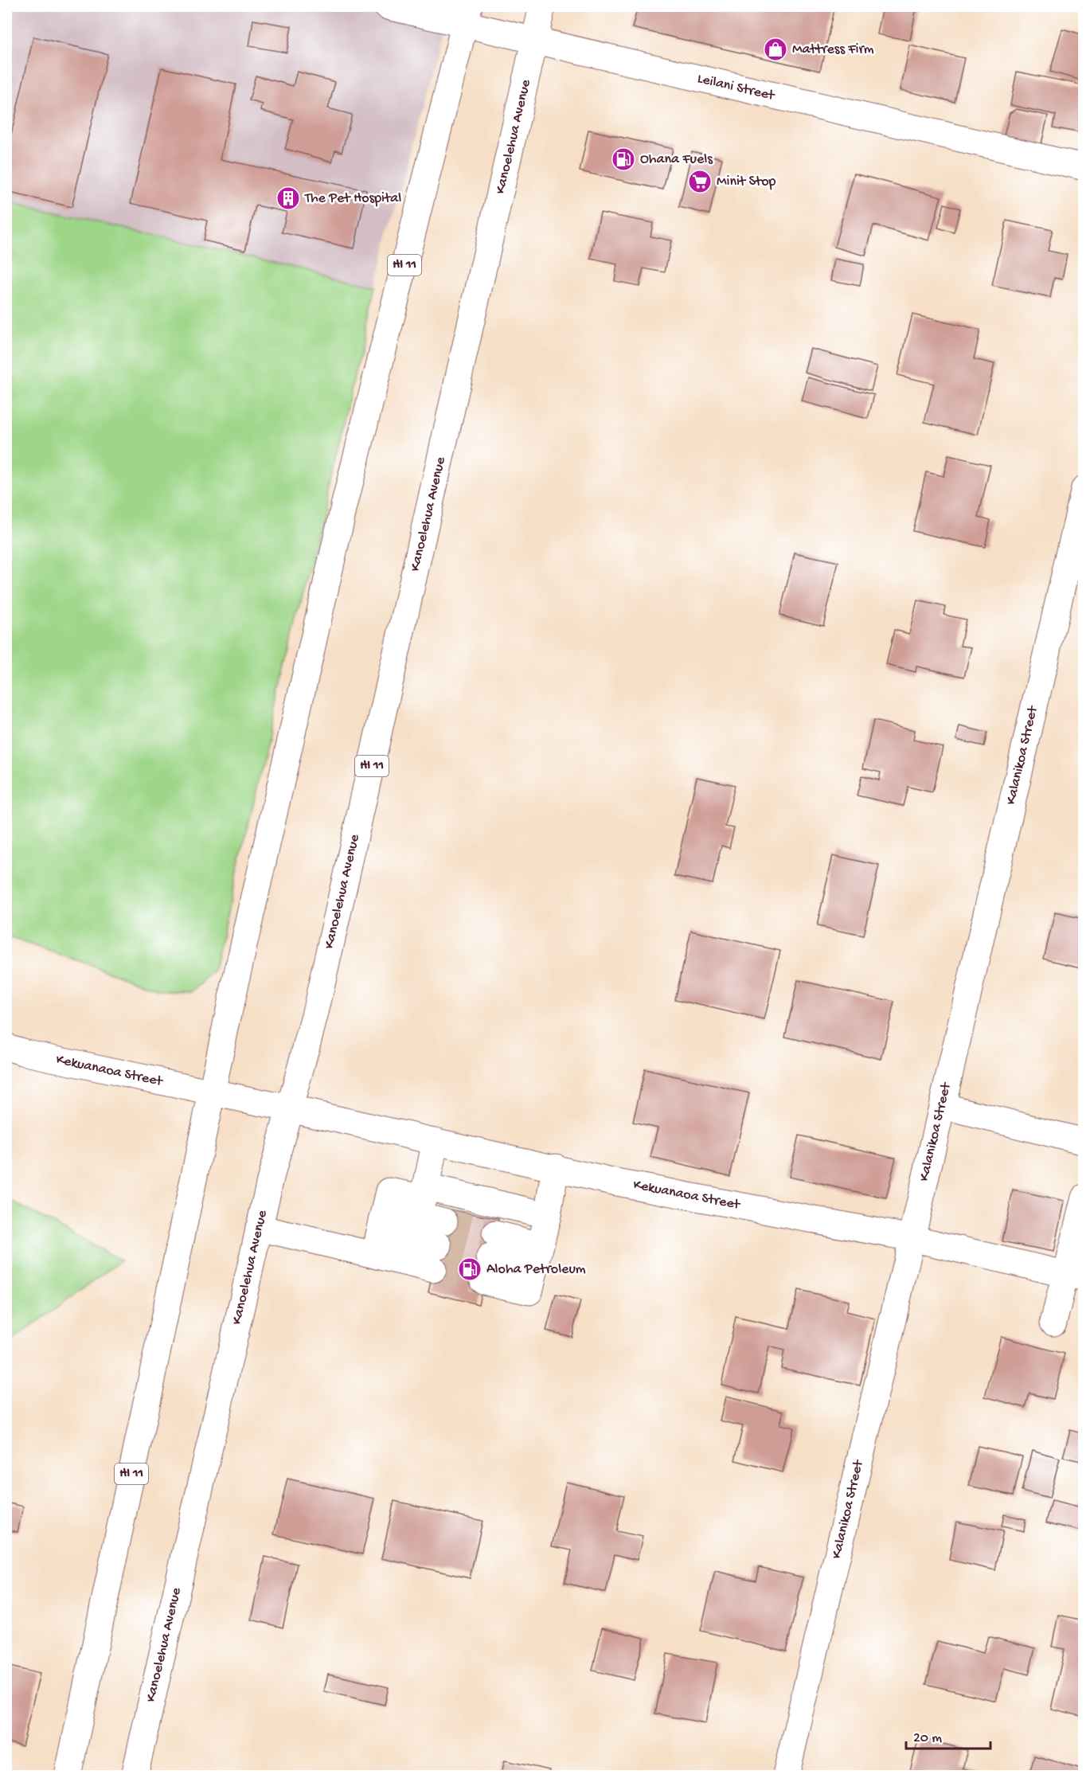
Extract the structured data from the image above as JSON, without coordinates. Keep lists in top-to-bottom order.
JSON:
{
  "streets": {
    "main road": [
      "Leilani Street",
      "Kanoelehua Avenue",
      "HI 11",
      "Kalanikoa Street",
      "Kekuanaoa Street"
    ]
  },
  "crossings": [
    ["Leilani Street", "Kanoelehua Avenue"],
    ["Leilani Street", "HI 11"],
    ["Kanoelehua Avenue", "Kekuanaoa Street"],
    ["HI 11", "Kekuanaoa Street"],
    ["Kalanikoa Street", "Kekuanaoa Street"]
  ],
  "places": {
    "shop": ["Mattress Firm"],
    "fuel station": ["Ohana Fuels", "Aloha Petroleum"],
    "supermarket": ["Minit Stop"],
    "building": ["The Pet Hospital"]
  },
  "scale_bar": "20 m"
}
